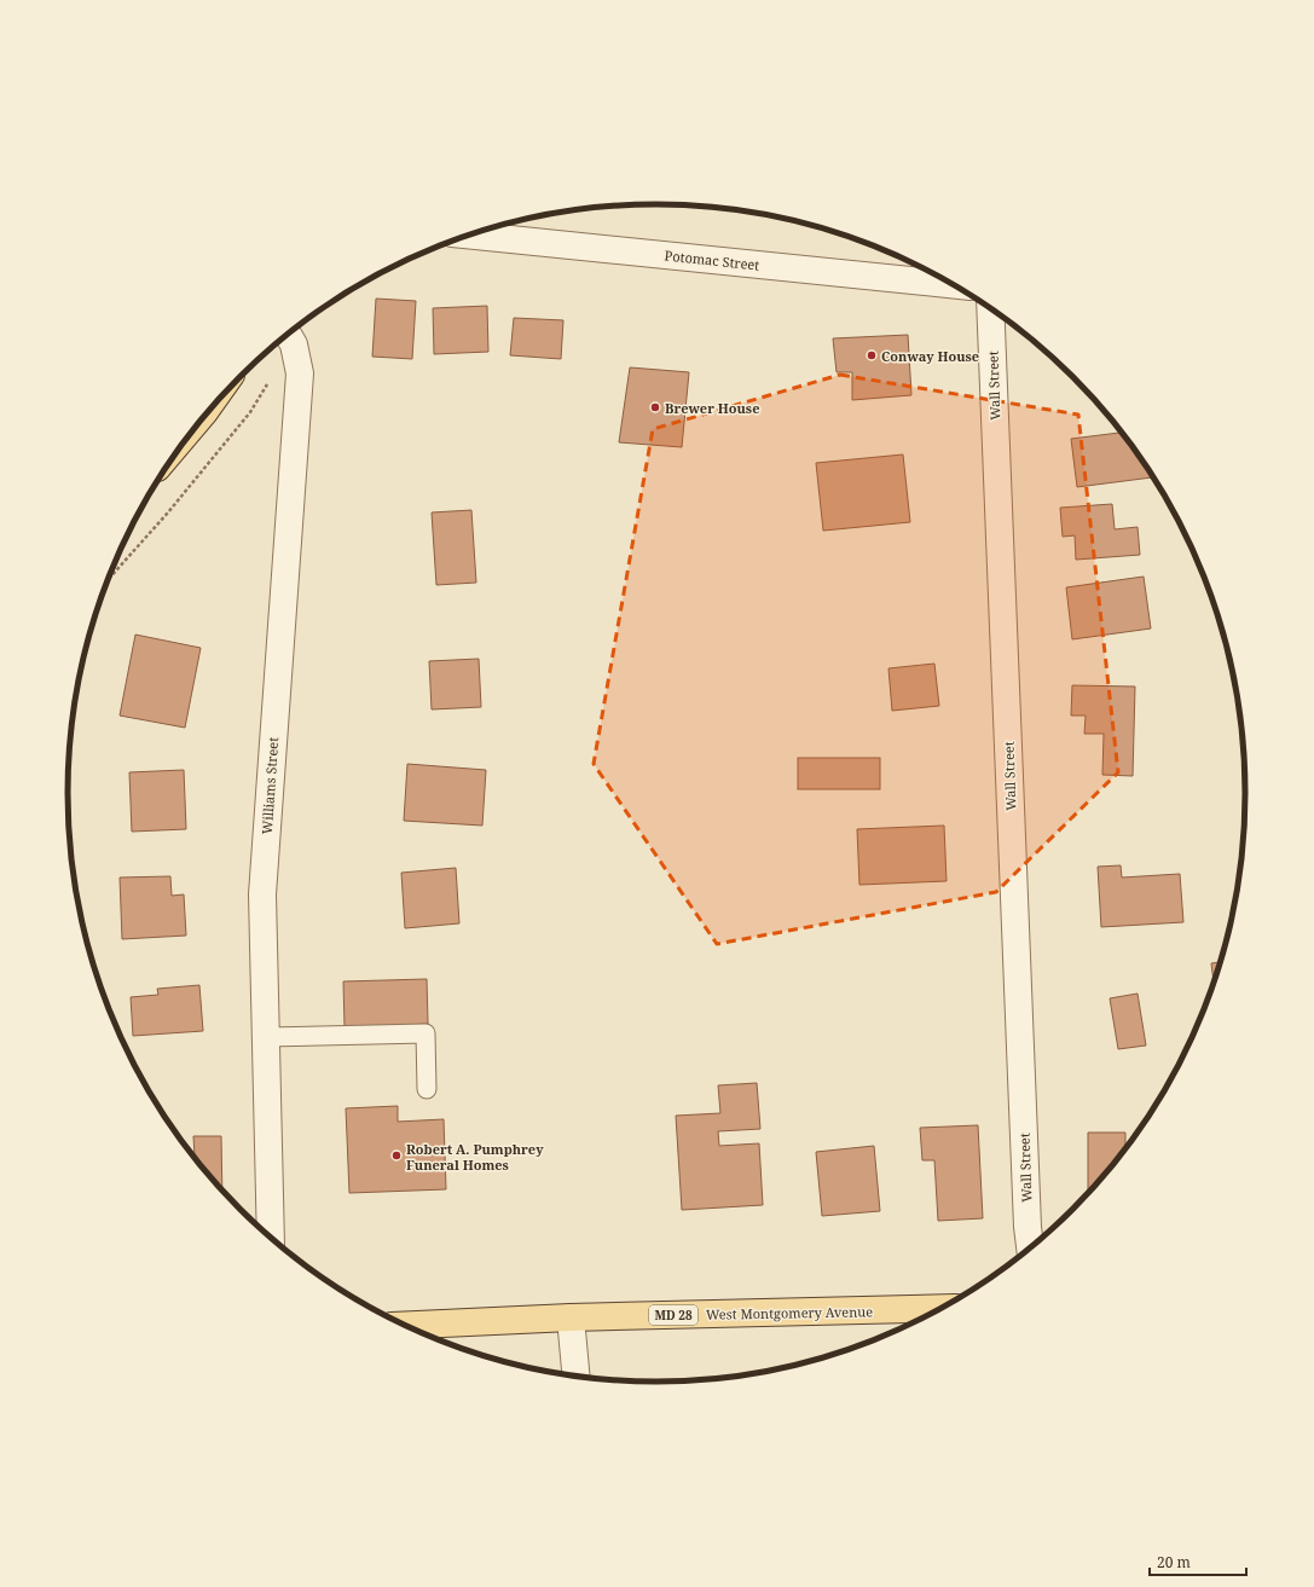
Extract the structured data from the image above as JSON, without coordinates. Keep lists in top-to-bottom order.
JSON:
{
  "streets": {
    "main road": ["West Montgomery Avenue", "MD 28"],
    "street": ["Potomac Street", "Wall Street", "Williams Street"]
  },
  "places": ["Conway House", "Brewer House", "Robert A. Pumphrey Funeral Homes"],
  "scale_bar": "20 m"
}
